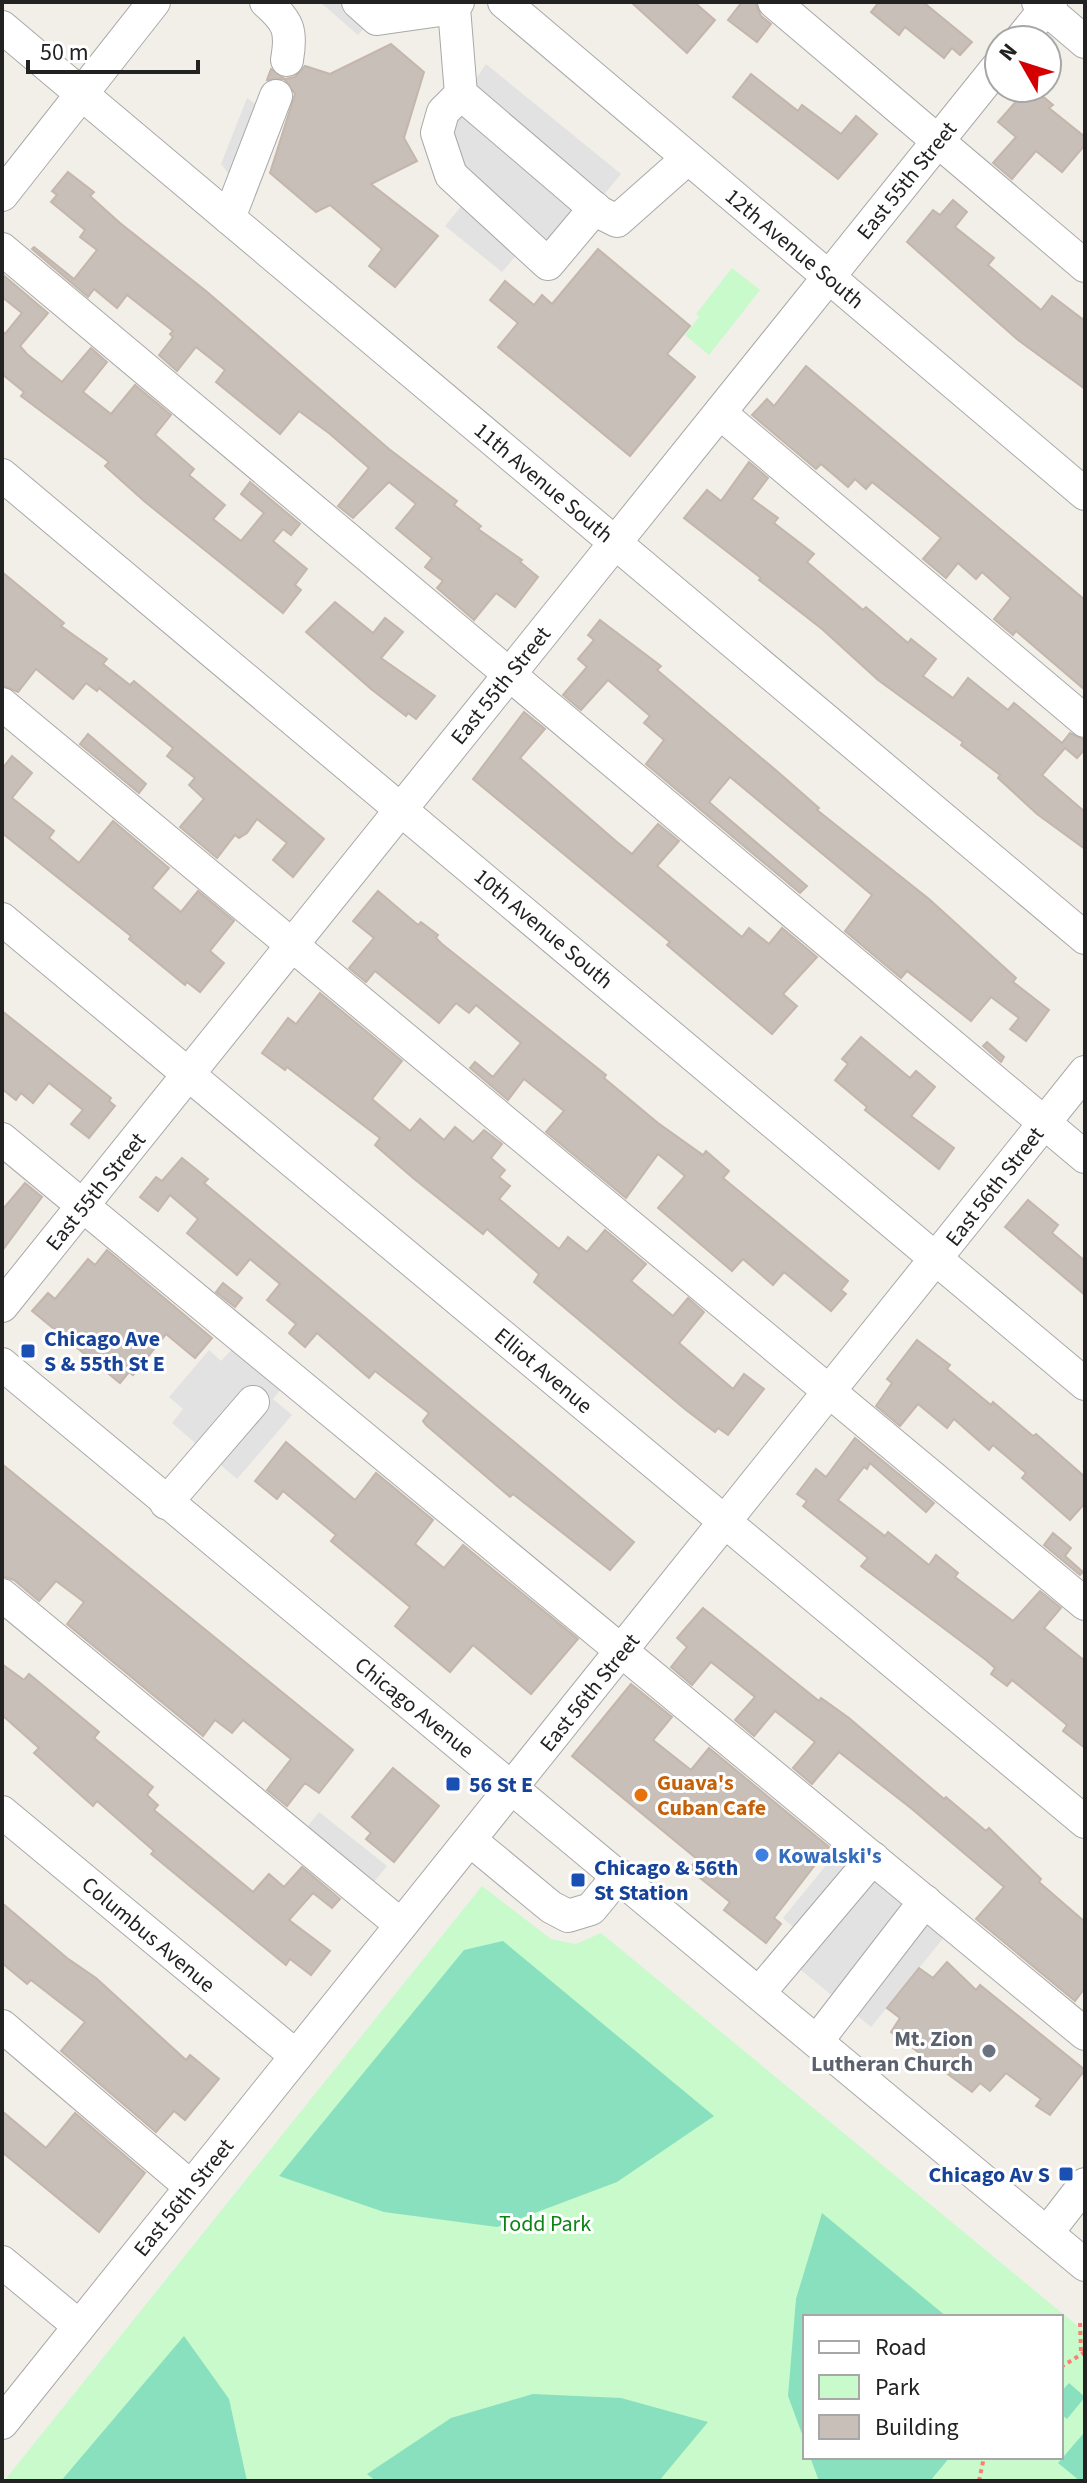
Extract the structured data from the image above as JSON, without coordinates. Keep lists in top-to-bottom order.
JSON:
{
  "streets": {
    "street": [
      "East 55th Street",
      "12th Avenue South",
      "11th Avenue South",
      "10th Avenue South",
      "East 56th Street",
      "Elliot Avenue",
      "Chicago Avenue",
      "Columbus Avenue"
    ]
  },
  "crossings": [
    ["East 55th Street", "12th Avenue South"],
    ["East 55th Street", "11th Avenue South"],
    ["East 55th Street", "10th Avenue South"],
    ["East 55th Street", "Elliot Avenue"],
    ["10th Avenue South", "East 56th Street"],
    ["East 56th Street", "Elliot Avenue"],
    ["East 56th Street", "Chicago Avenue"],
    ["East 56th Street", "Columbus Avenue"]
  ],
  "parks": ["Todd Park"],
  "places": {
    "transit": [
      "Chicago Ave S & 55th St E",
      "56 St E",
      "Chicago & 56th St Station",
      "Chicago Av S"
    ],
    "other": ["Guava's Cuban Cafe", "Kowalski's", "Mt. Zion Lutheran Church"]
  },
  "legend": ["Road", "Park", "Building"],
  "scale_bar": "50 m",
  "north": "top left"
}
